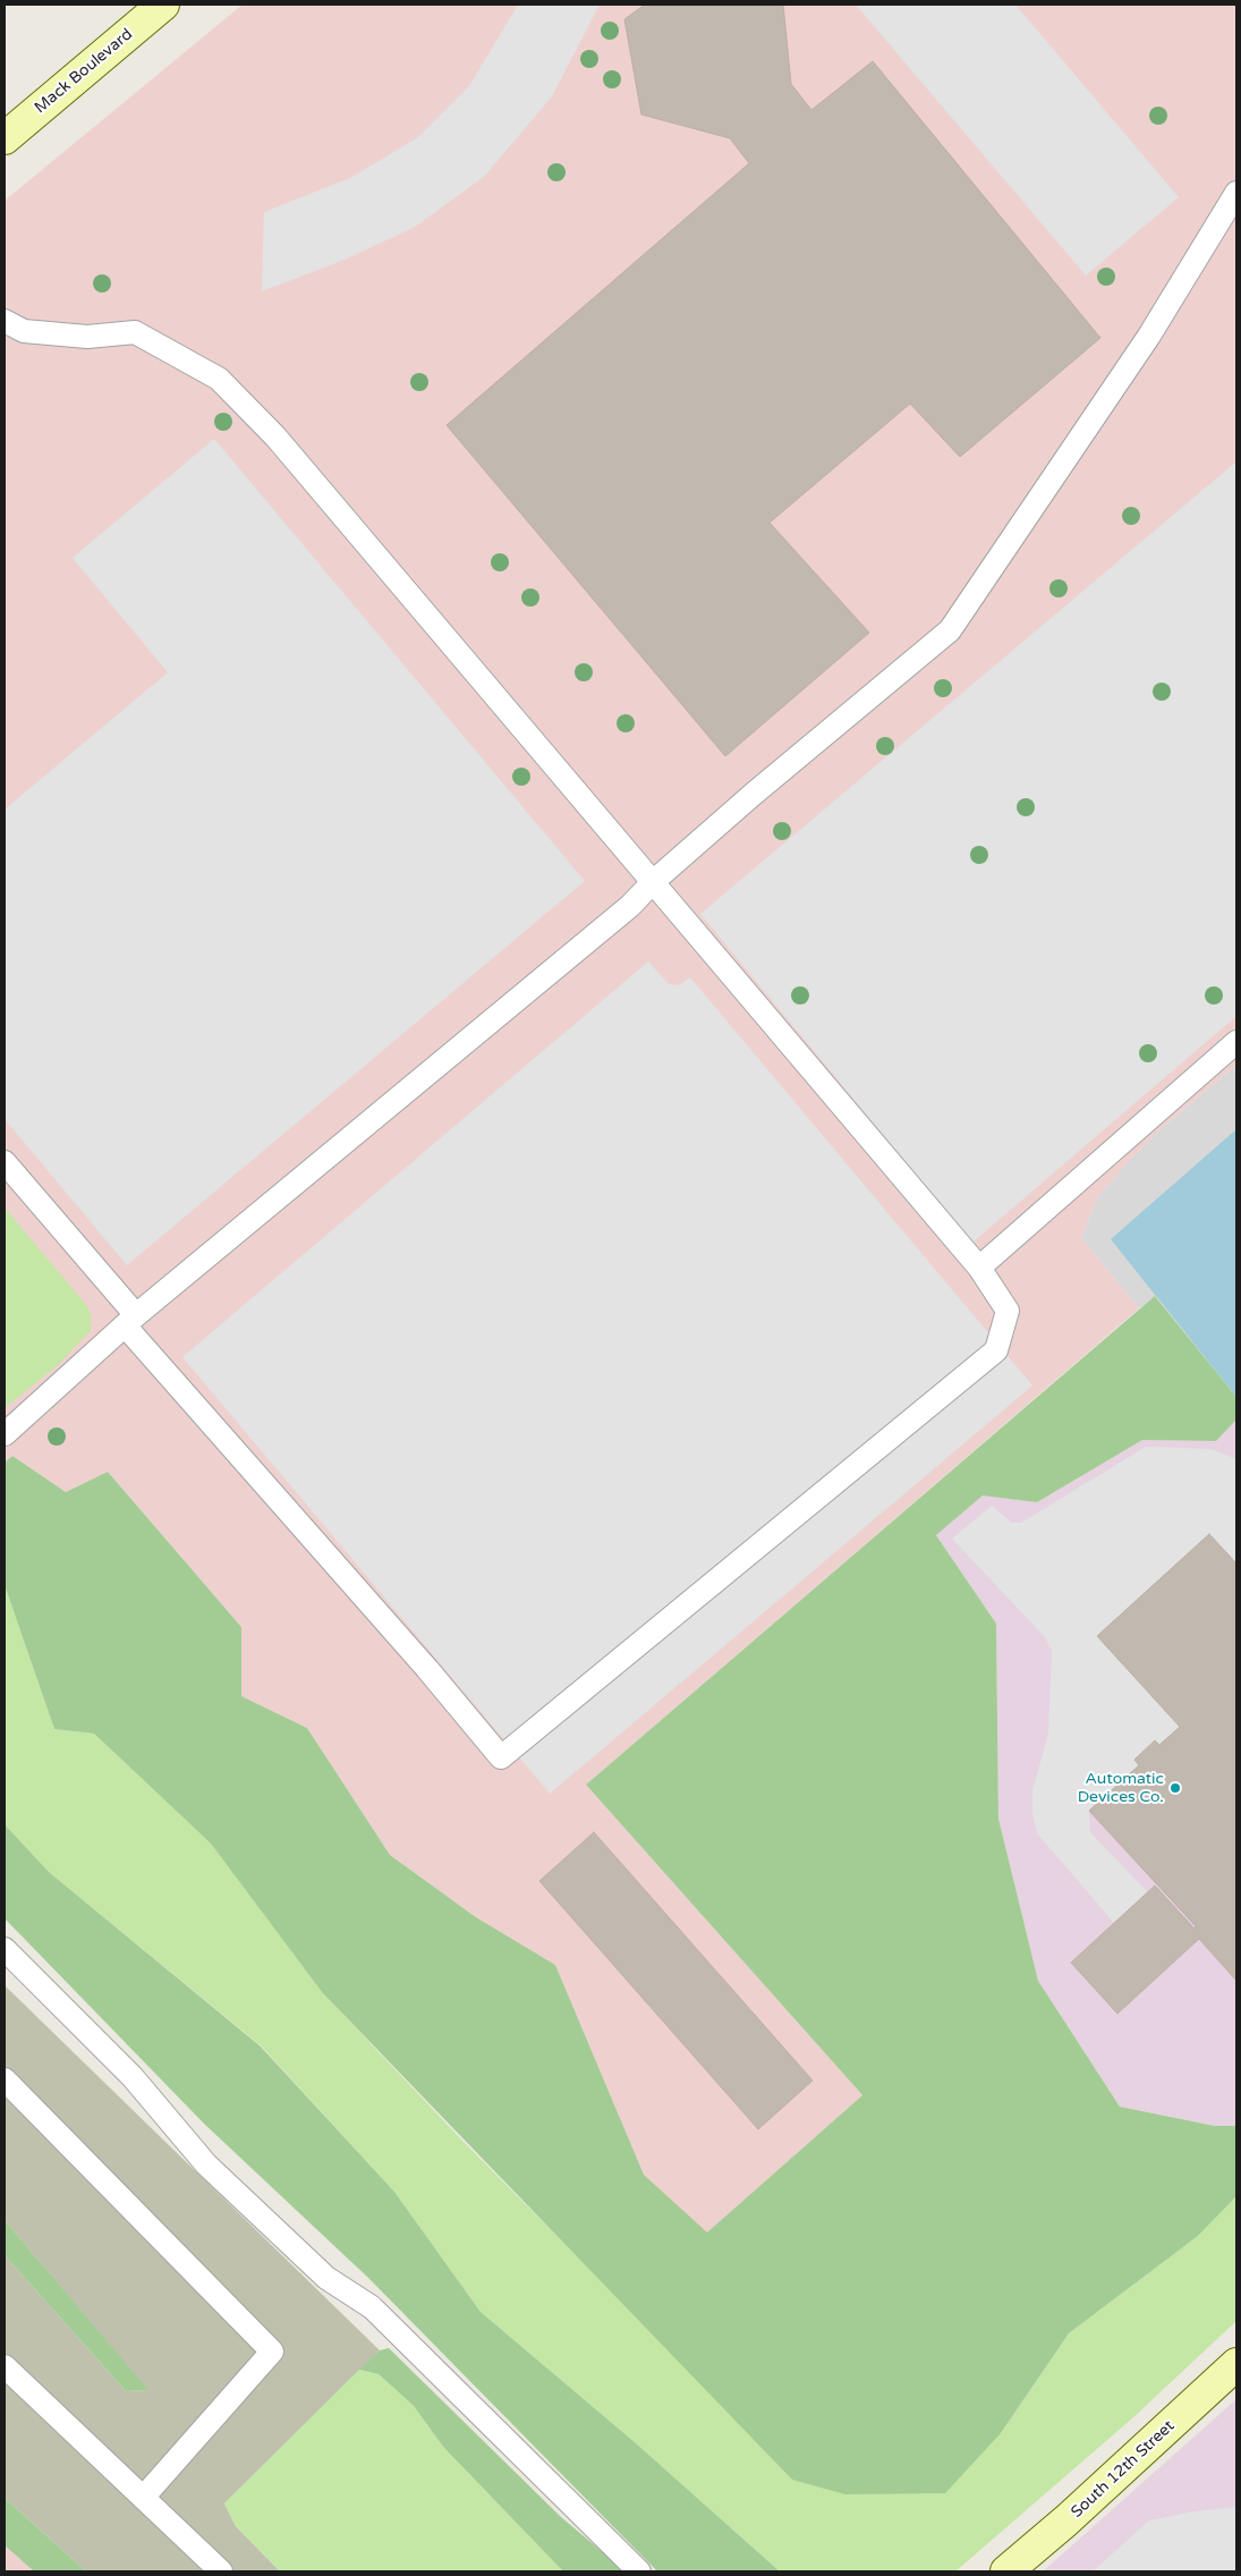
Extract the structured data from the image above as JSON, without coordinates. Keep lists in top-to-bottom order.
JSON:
{
  "streets": {
    "street": ["Mack Boulevard", "South 12th Street"]
  },
  "places": ["Automatic Devices Co."]
}
